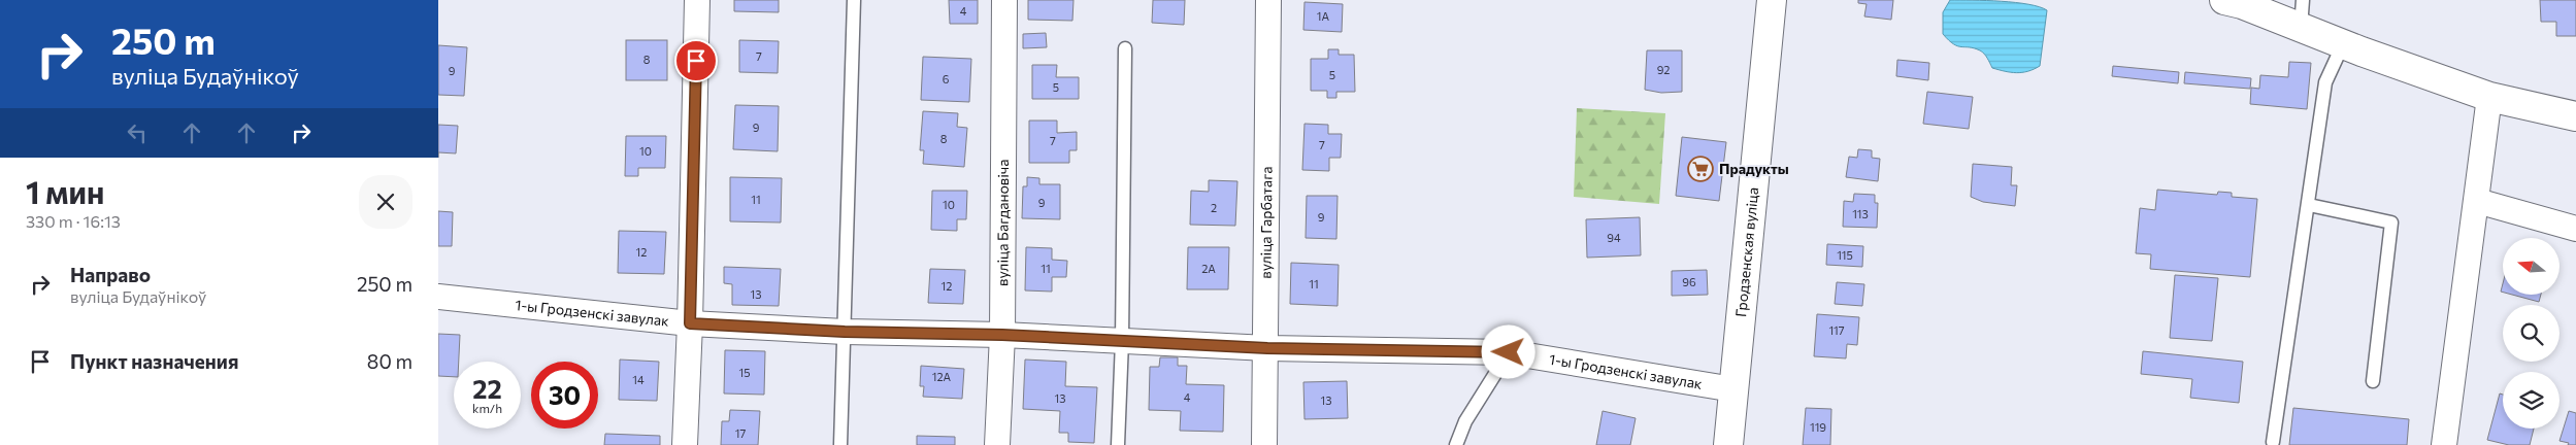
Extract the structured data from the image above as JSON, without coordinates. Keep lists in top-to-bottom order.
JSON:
{
  "streets": {
    "street": [
      "вуліца Багдановіча",
      "вуліца Гарбатага",
      "Гродзенская вуліца",
      "1-ы Гродзенскі завулак"
    ]
  },
  "crossings": [
    ["вуліца Багдановіча", "1-ы Гродзенскі завулак"],
    ["вуліца Гарбатага", "1-ы Гродзенскі завулак"],
    ["Гродзенская вуліца", "1-ы Гродзенскі завулак"]
  ],
  "places": {
    "supermarket": ["Прадукты"]
  },
  "house_numbers": [
    "4",
    "1А",
    "7",
    "8",
    "92",
    "9",
    "5",
    "6",
    "5",
    "9",
    "8",
    "7",
    "7",
    "10",
    "11",
    "9",
    "10",
    "2",
    "113",
    "9",
    "94",
    "12",
    "115",
    "11",
    "2А",
    "96",
    "11",
    "12",
    "13",
    "117",
    "15",
    "12А",
    "14",
    "4",
    "13",
    "13",
    "119",
    "17"
  ],
  "north": "left",
  "page": {
    "turn": ["250 m", "вуліца Будаўнікоў"],
    "heading": ["1 мин", "330 m · 16:13"],
    "list": [
      {
        "name": "Направо",
        "note": "вуліца Будаўнікоў",
        "value": "250 m"
      },
      {
        "name": "Пункт назначения",
        "value": "80 m"
      }
    ],
    "speed": "22 km/h",
    "limit": "30"
  }
}
